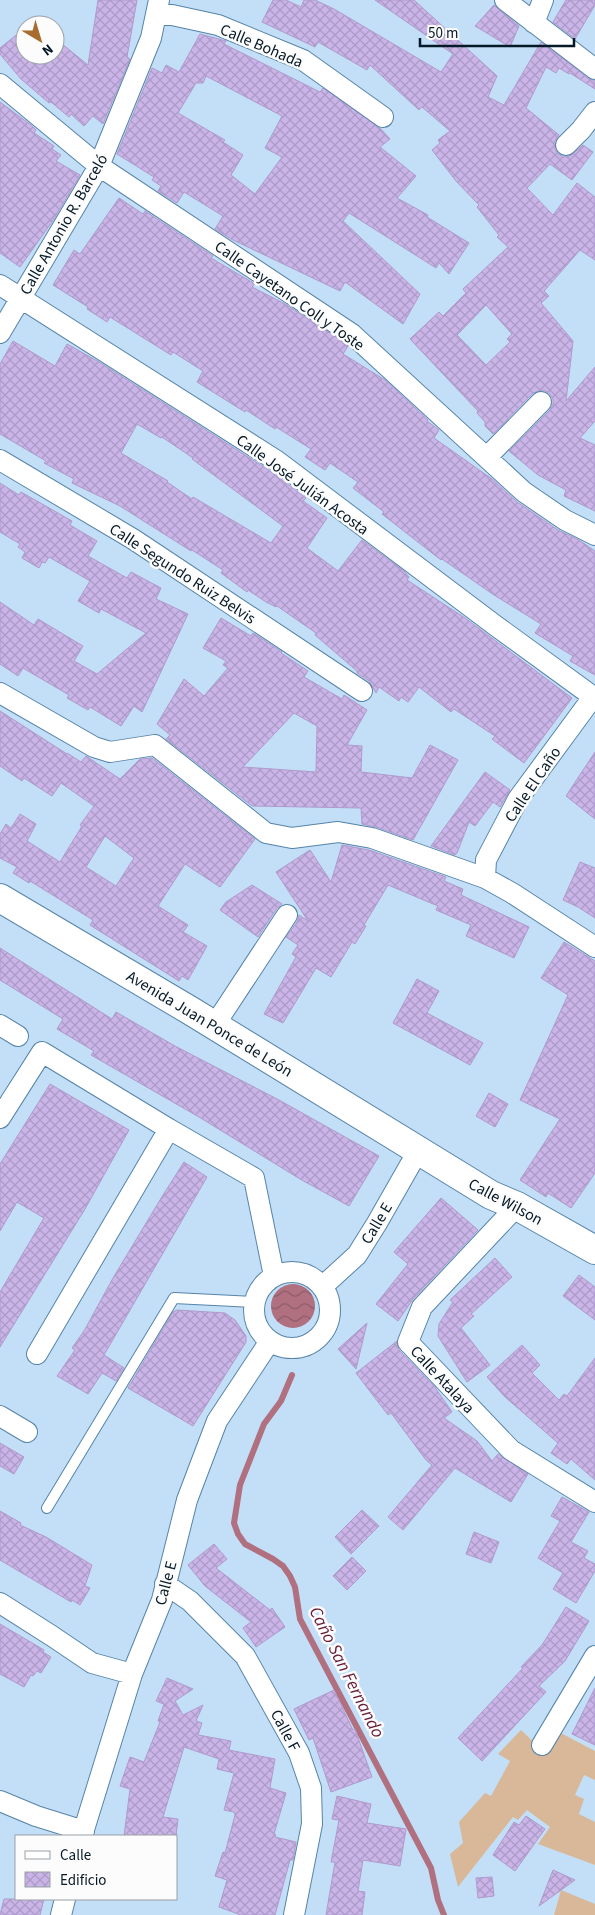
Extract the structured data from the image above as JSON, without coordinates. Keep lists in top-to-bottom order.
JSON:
{
  "streets": {
    "main road": ["Avenida Juan Ponce de León", "Calle Wilson"],
    "street": [
      "Calle Bohada",
      "Calle Antonio R. Barceló",
      "Calle Cayetano Coll y Toste",
      "Calle José Julián Acosta",
      "Calle Segundo Ruiz Belvis",
      "Calle El Caño",
      "Calle E",
      "Calle Atalaya",
      "Calle F"
    ]
  },
  "crossings": [
    ["Calle Bohada", "Calle Antonio R. Barceló"],
    ["Calle Antonio R. Barceló", "Calle Cayetano Coll y Toste"],
    ["Calle Antonio R. Barceló", "Calle José Julián Acosta"],
    ["Calle José Julián Acosta", "Calle El Caño"],
    ["Avenida Juan Ponce de León", "Calle Wilson"],
    ["Avenida Juan Ponce de León", "Calle E"],
    ["Calle Wilson", "Calle E"],
    ["Calle Wilson", "Calle Atalaya"],
    ["Calle E", "Calle F"]
  ],
  "water": ["Caño San Fernando"],
  "legend": ["Calle", "Edificio"],
  "scale_bar": "50 m",
  "north": "bottom right"
}
